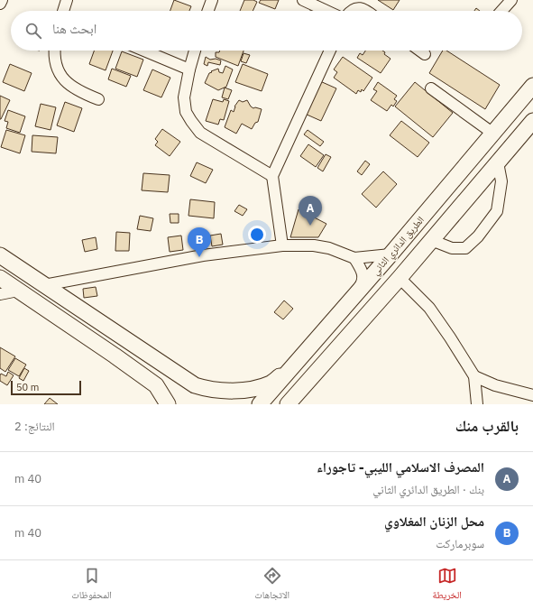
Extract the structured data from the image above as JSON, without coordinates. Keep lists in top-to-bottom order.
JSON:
{
  "streets": {
    "highway": ["الطريق الدائري الثاني"]
  },
  "scale_bar": "50 m",
  "page": {
    "search": "ابحث هنا",
    "pins": ["A", "B"],
    "scale": "50 m",
    "heading": ["بالقرب منك", "النتائج: 2"],
    "list": [
      {
        "mark": "A",
        "name": "المصرف الاسلامي الليبي- تاجوراء",
        "note": "بنك · الطريق الدائري الثاني",
        "value": "40 m"
      },
      {
        "mark": "B",
        "name": "محل الزنان المغلاوي",
        "note": "سوبرماركت",
        "value": "40 m"
      }
    ],
    "nav": ["الخريطة", "الاتجاهات", "المحفوظات"]
  }
}
